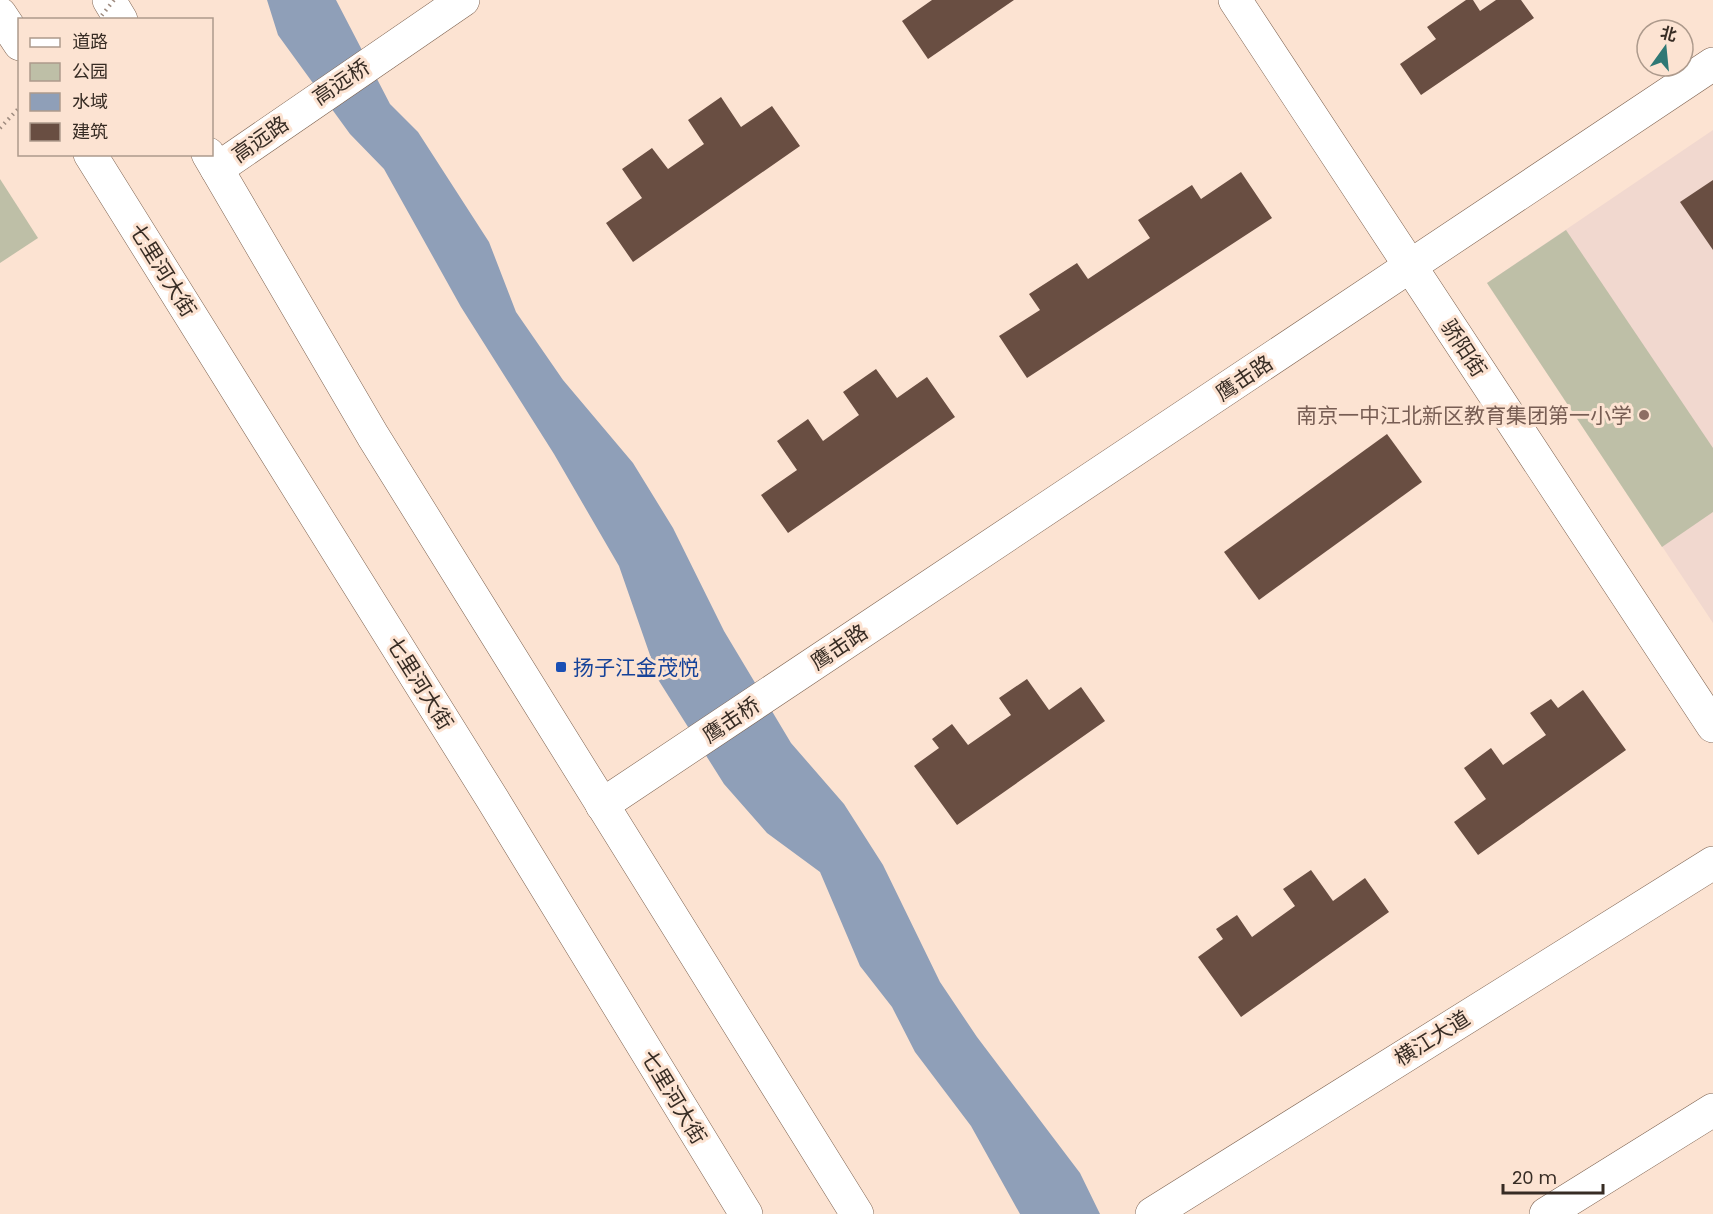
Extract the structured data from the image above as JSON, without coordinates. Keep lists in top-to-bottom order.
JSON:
{
  "streets": {
    "main road": [
      "高远桥",
      "高远路",
      "七里河大街",
      "骄阳街",
      "鹰击路",
      "鹰击桥",
      "横江大道"
    ]
  },
  "crossings": [
    ["高远桥", "高远路"],
    ["骄阳街", "鹰击路"],
    ["鹰击路", "鹰击桥"]
  ],
  "places": {
    "other": ["南京一中江北新区教育集团第一小学"],
    "transit": ["扬子江金茂悦"]
  },
  "legend": [
    "道路",
    "公园",
    "水域",
    "建筑"
  ],
  "scale_bar": "20 m",
  "north": "top"
}
